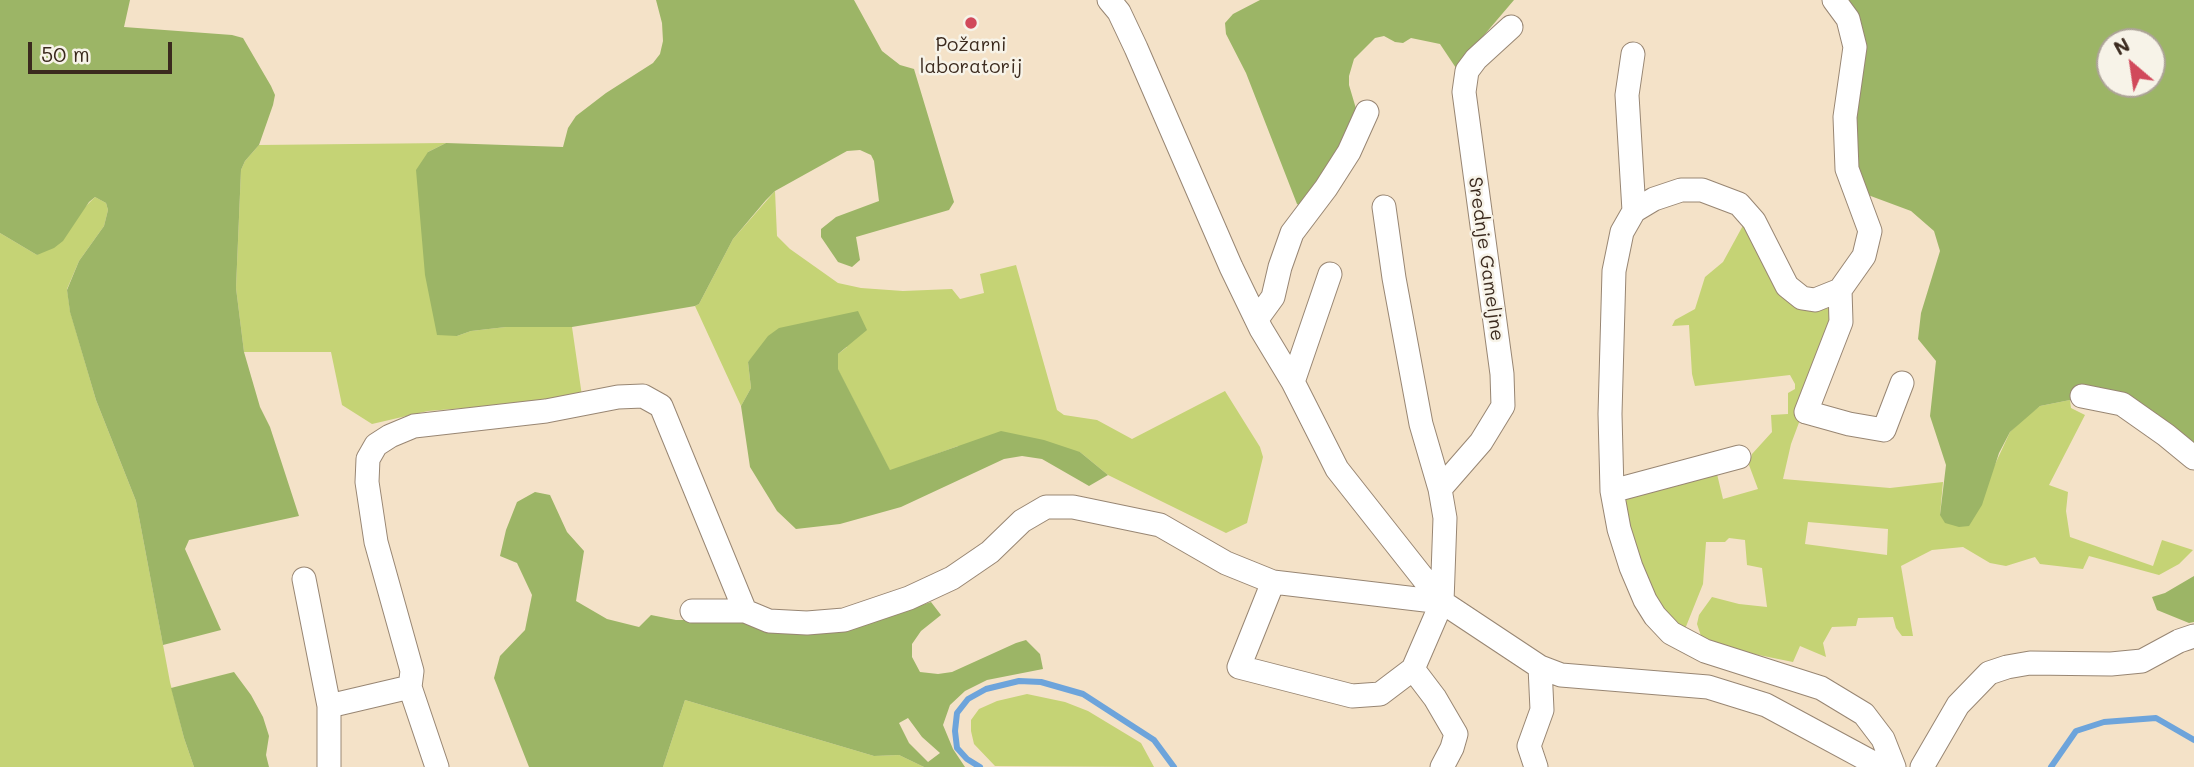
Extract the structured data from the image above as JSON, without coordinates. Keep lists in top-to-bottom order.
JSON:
{
  "streets": {
    "street": ["Srednje Gameljne"]
  },
  "places": ["Požarni laboratorij"],
  "scale_bar": "50 m",
  "north": "top left"
}
